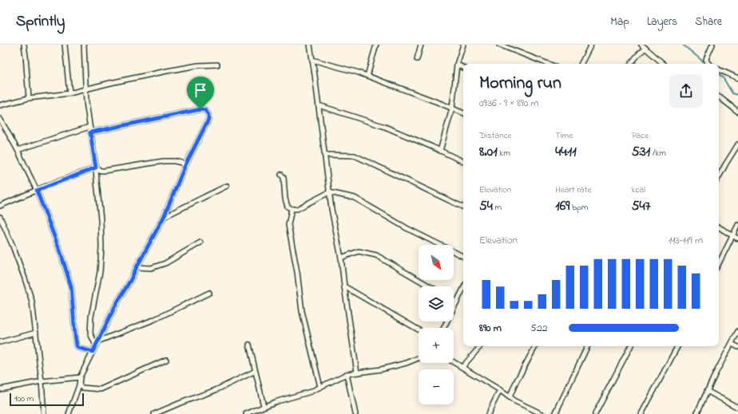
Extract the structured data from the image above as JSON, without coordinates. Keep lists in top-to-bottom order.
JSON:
{
  "scale_bar": "100 m",
  "north": "bottom right",
  "page": {
    "header": "Sprintly",
    "nav": ["Map", "Layers", "Share"],
    "heading": ["Morning run", "09:36 · 9 × 890 m"],
    "stats": [
      ["Distance", "8.01 km"],
      ["Time", "44:11"],
      ["Pace", "5:31 /km"],
      ["Elevation", "54 m"],
      ["Heart rate", "169 bpm"],
      ["kcal", "547"]
    ],
    "chart": ["Elevation", "113–119 m"],
    "map_buttons": ["+", "−"],
    "list": [
      {
        "name": "890 m",
        "note": "5:22"
      }
    ],
    "scale": "100 m"
  }
}
